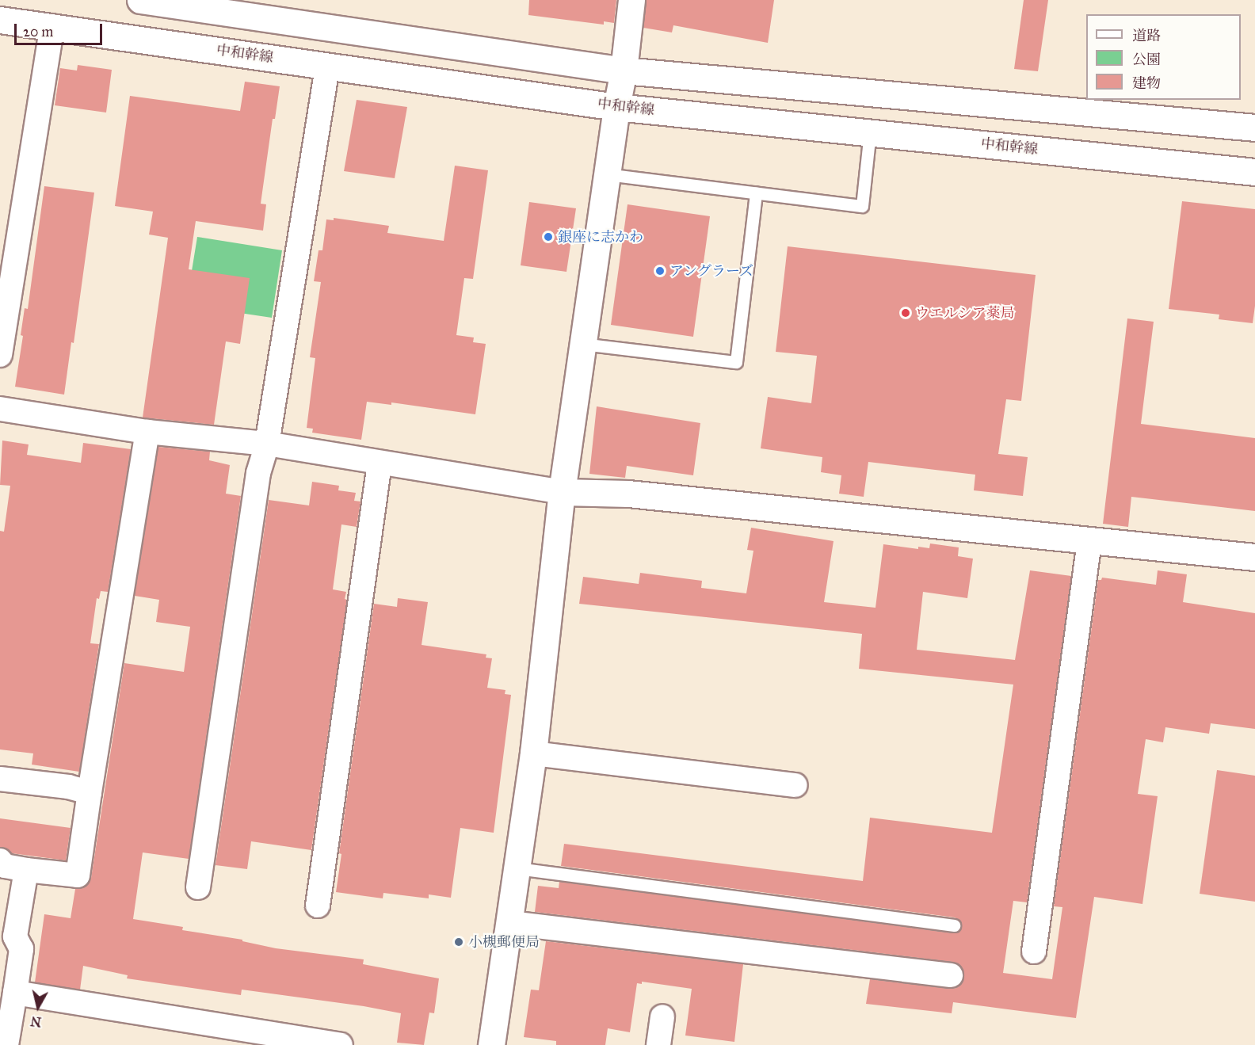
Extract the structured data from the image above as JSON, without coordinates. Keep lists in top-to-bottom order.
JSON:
{
  "streets": {
    "main road": ["中和幹線"]
  },
  "places": [
    "銀座に志かわ",
    "アングラーズ",
    "ウエルシア薬局",
    "小槻郵便局"
  ],
  "legend": ["道路", "公園", "建物"],
  "scale_bar": "20 m",
  "north": "bottom"
}
